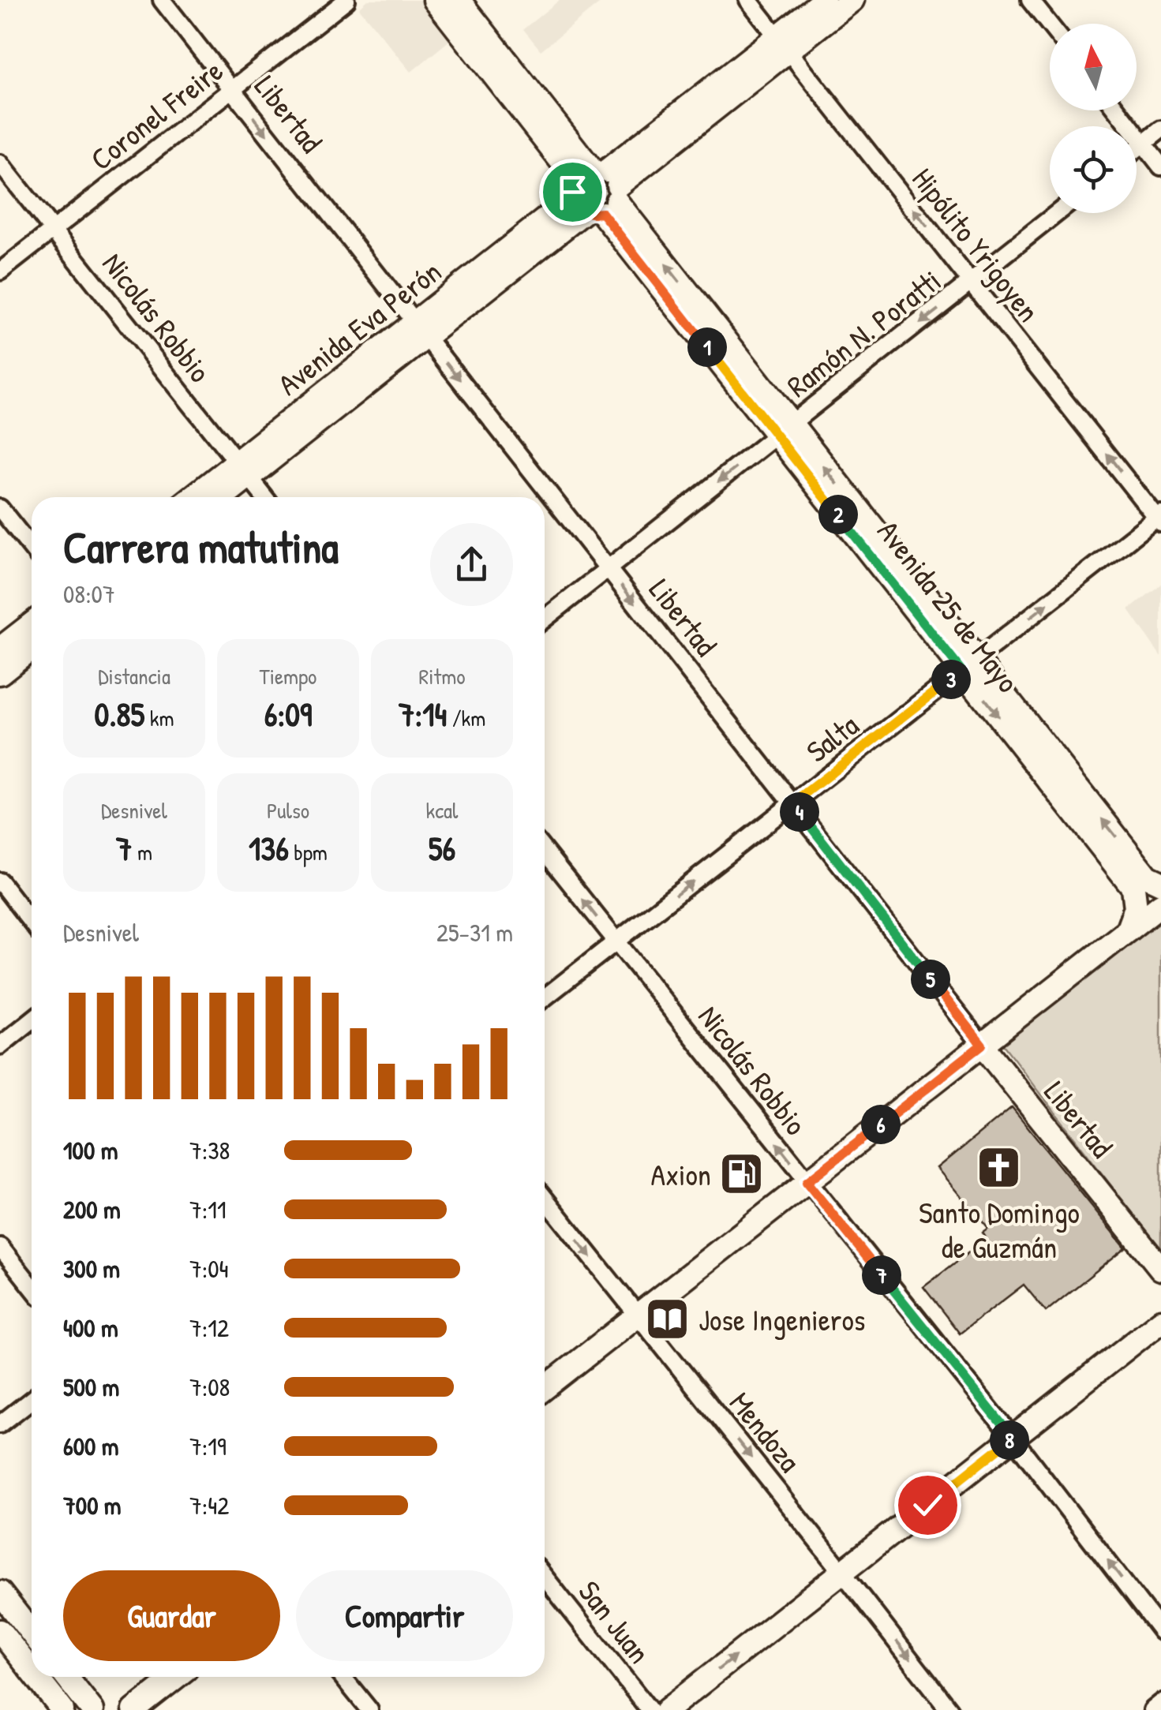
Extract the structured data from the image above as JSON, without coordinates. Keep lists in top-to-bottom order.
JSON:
{
  "streets": {
    "main road": ["Libertad", "Avenida Eva Perón", "Avenida 25 de Mayo"],
    "street": [
      "Coronel Freire",
      "Hipólito Yrigoyen",
      "Nicolás Robbio",
      "Ramón N. Poratti",
      "Salta",
      "Mendoza",
      "San Juan"
    ]
  },
  "crossings": [
    ["Libertad", "Coronel Freire"],
    ["Libertad", "Avenida Eva Perón"],
    ["Libertad", "Ramón N. Poratti"],
    ["Libertad", "Salta"],
    ["Coronel Freire", "Nicolás Robbio"],
    ["Hipólito Yrigoyen", "Avenida Eva Perón"],
    ["Hipólito Yrigoyen", "Ramón N. Poratti"],
    ["Hipólito Yrigoyen", "Salta"],
    ["Nicolás Robbio", "Avenida Eva Perón"],
    ["Nicolás Robbio", "Salta"],
    ["Avenida Eva Perón", "Avenida 25 de Mayo"],
    ["Ramón N. Poratti", "Avenida 25 de Mayo"],
    ["Avenida 25 de Mayo", "Salta"]
  ],
  "one_way": [
    "Libertad",
    "Hipólito Yrigoyen",
    "Nicolás Robbio",
    "Ramón N. Poratti",
    "Salta",
    "Mendoza"
  ],
  "places": {
    "church": ["Santo Domingo de Guzmán"],
    "fuel station": ["Axion"],
    "library": ["Jose Ingenieros"]
  },
  "north": "top",
  "page": {
    "pins": [
      "1",
      "2",
      "3",
      "4",
      "5",
      "6",
      "7",
      "8"
    ],
    "heading": ["Carrera matutina", "08:07"],
    "stats": [
      ["Distancia", "0.85 km"],
      ["Tiempo", "6:09"],
      ["Ritmo", "7:14 /km"],
      ["Desnivel", "7 m"],
      ["Pulso", "136 bpm"],
      ["kcal", "56"]
    ],
    "chart": ["Desnivel", "25–31 m"],
    "list": [
      {
        "name": "100 m",
        "note": "7:38"
      },
      {
        "name": "200 m",
        "note": "7:11"
      },
      {
        "name": "300 m",
        "note": "7:04"
      },
      {
        "name": "400 m",
        "note": "7:12"
      },
      {
        "name": "500 m",
        "note": "7:08"
      },
      {
        "name": "600 m",
        "note": "7:19"
      },
      {
        "name": "700 m",
        "note": "7:42"
      }
    ],
    "buttons": ["Guardar", "Compartir"]
  }
}
